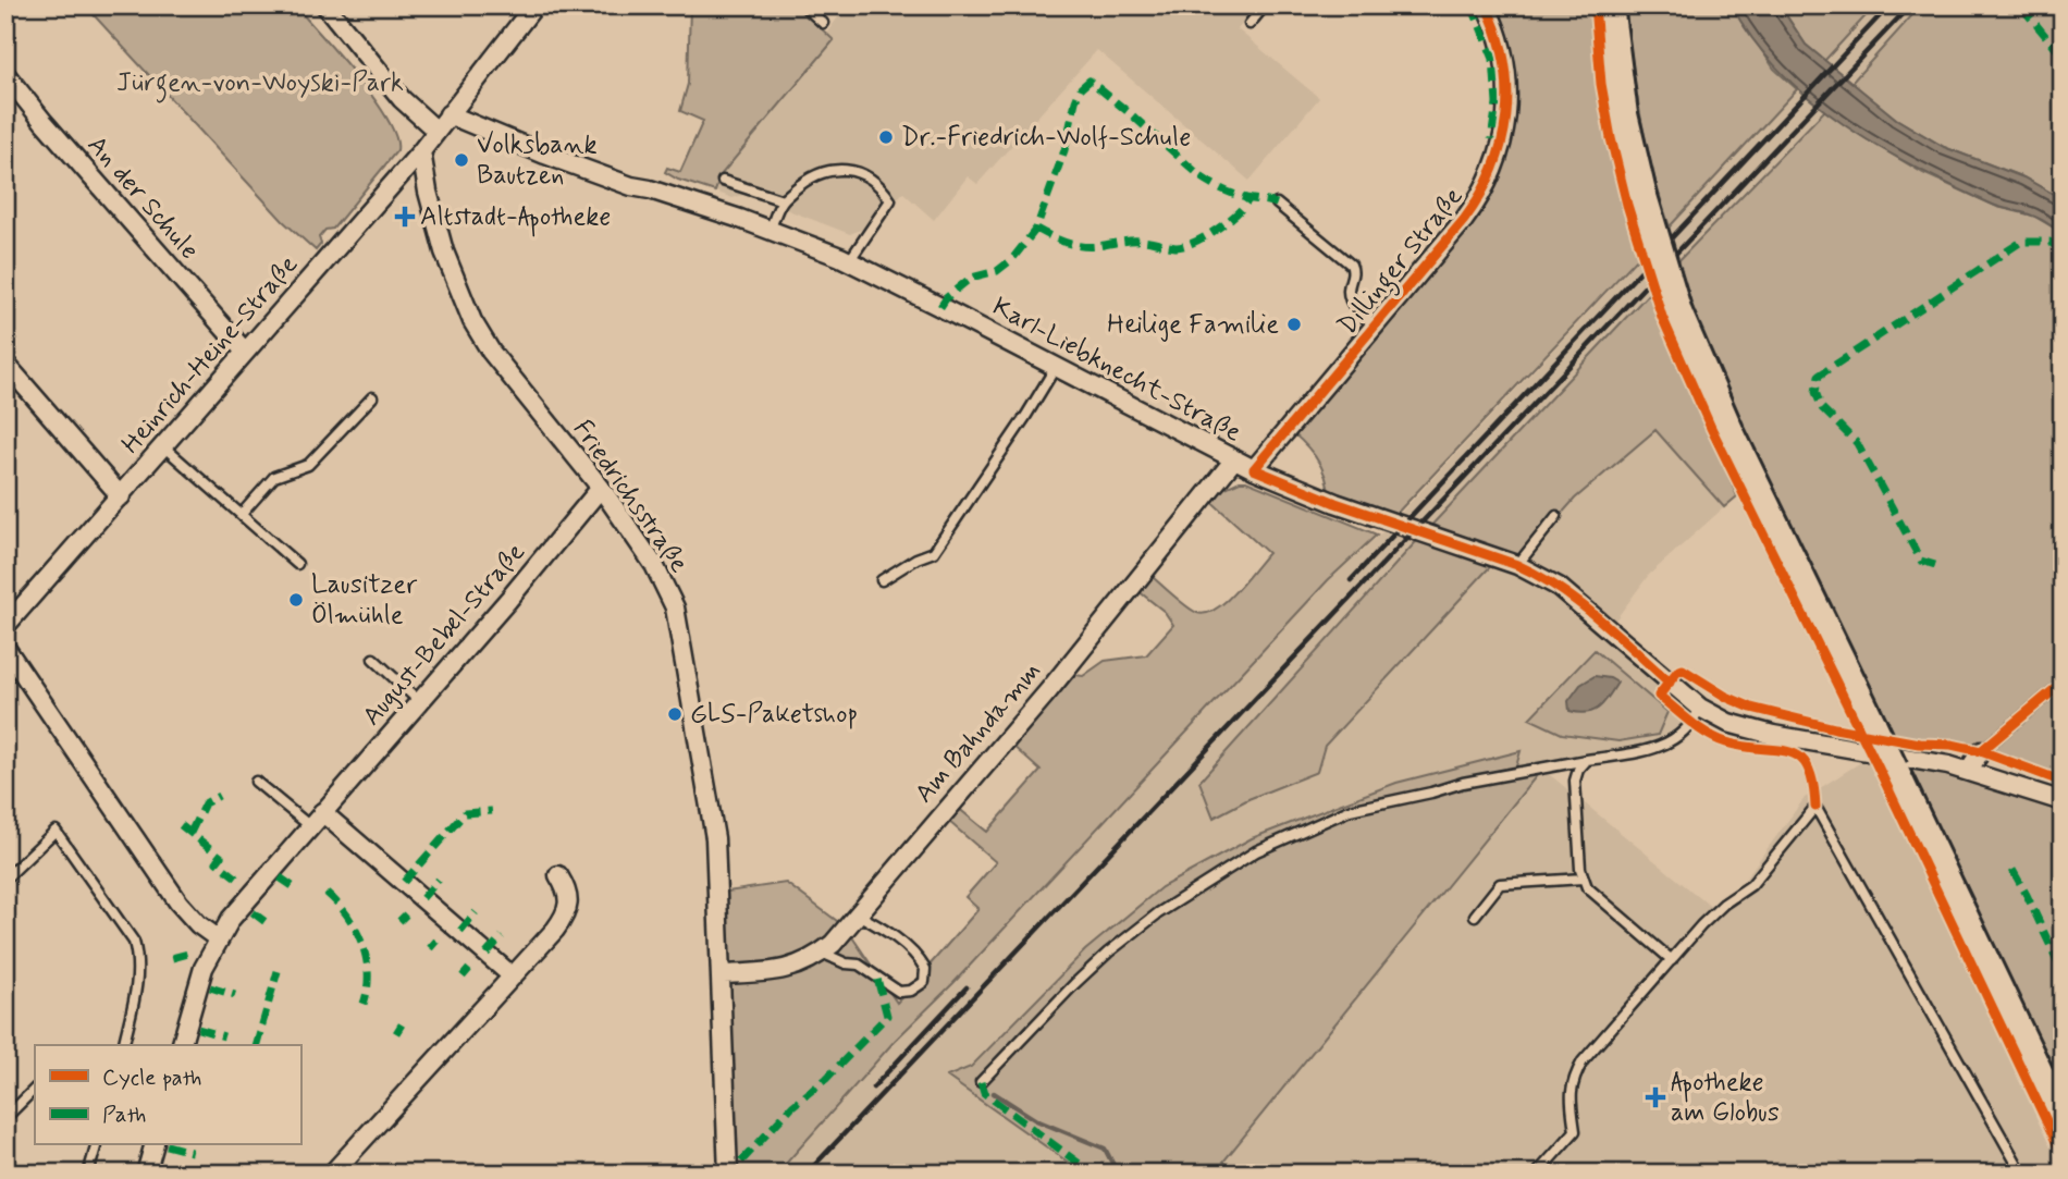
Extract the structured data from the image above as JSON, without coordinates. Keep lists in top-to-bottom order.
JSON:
{
  "streets": {
    "street": [
      "An der Schule",
      "Dillinger Straße",
      "Heinrich-Heine-Straße",
      "Karl-Liebknecht-Straße",
      "Friedrichsstraße",
      "August-Bebel-Straße",
      "Am Bahndamm"
    ]
  },
  "crossings": [
    ["An der Schule", "Heinrich-Heine-Straße"],
    ["Dillinger Straße", "Karl-Liebknecht-Straße"],
    ["Heinrich-Heine-Straße", "Karl-Liebknecht-Straße"],
    ["Heinrich-Heine-Straße", "Friedrichsstraße"],
    ["Karl-Liebknecht-Straße", "Am Bahndamm"],
    ["Friedrichsstraße", "August-Bebel-Straße"],
    ["Friedrichsstraße", "Am Bahndamm"]
  ],
  "parks": ["Jürgen-von-Woyski-Park"],
  "places": {
    "other": [
      "Dr.-Friedrich-Wolf-Schule",
      "Volksbank Bautzen",
      "Heilige Familie",
      "Lausitzer Ölmühle",
      "GLS-Paketshop"
    ],
    "health": ["Altstadt-Apotheke", "Apotheke am Globus"]
  },
  "legend": ["Cycle path", "Path"]
}
